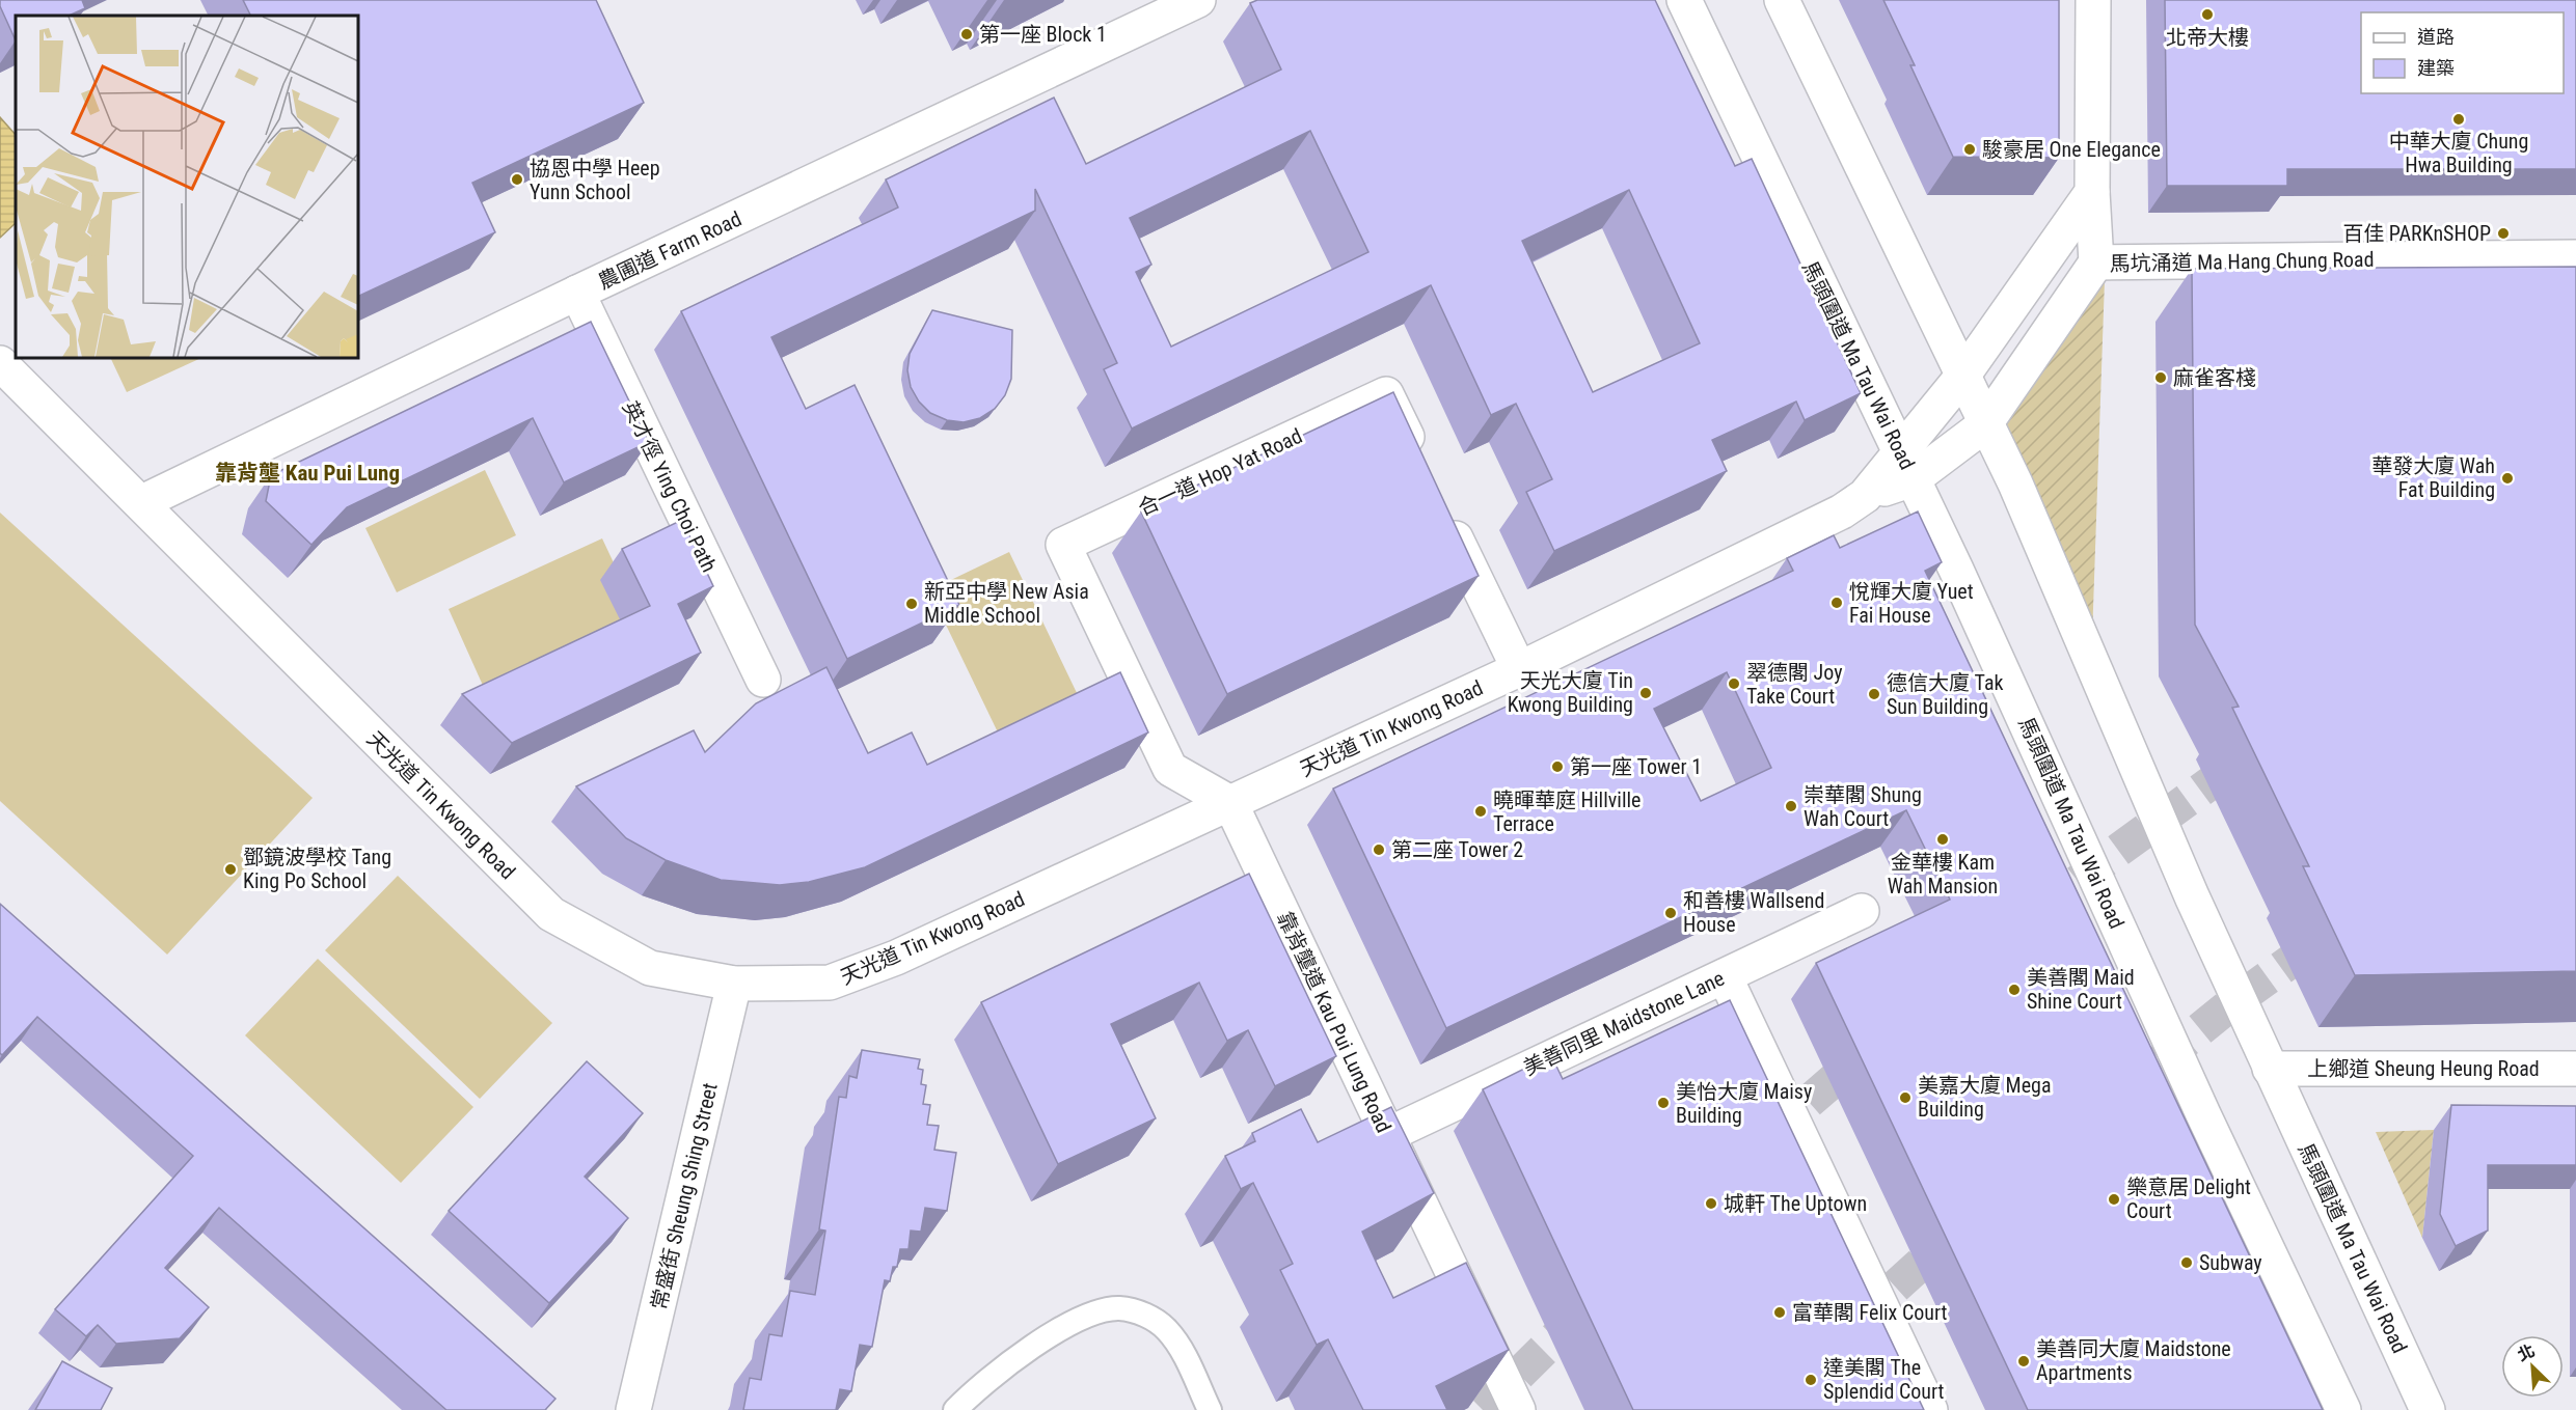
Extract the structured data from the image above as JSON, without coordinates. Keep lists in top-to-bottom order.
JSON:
{
  "streets": {
    "street": [
      "農圃道 Farm Road",
      "馬坑涌道 Ma Hang Chung Road",
      "馬頭圍道 Ma Tau Wai Road",
      "合一道 Hop Yat Road",
      "英才徑 Ying Choi Path",
      "天光道 Tin Kwong Road",
      "靠背壟道 Kau Pui Lung Road",
      "美善同里 Maidstone Lane",
      "上鄉道 Sheung Heung Road",
      "常盛街 Sheung Shing Street"
    ]
  },
  "crossings": [
    ["農圃道 Farm Road", "英才徑 Ying Choi Path"],
    ["農圃道 Farm Road", "天光道 Tin Kwong Road"],
    ["馬坑涌道 Ma Hang Chung Road", "馬頭圍道 Ma Tau Wai Road"],
    ["馬坑涌道 Ma Hang Chung Road", "天光道 Tin Kwong Road"],
    ["馬頭圍道 Ma Tau Wai Road", "天光道 Tin Kwong Road"],
    ["馬頭圍道 Ma Tau Wai Road", "上鄉道 Sheung Heung Road"],
    ["合一道 Hop Yat Road", "天光道 Tin Kwong Road"],
    ["合一道 Hop Yat Road", "靠背壟道 Kau Pui Lung Road"],
    ["天光道 Tin Kwong Road", "靠背壟道 Kau Pui Lung Road"],
    ["天光道 Tin Kwong Road", "常盛街 Sheung Shing Street"],
    ["靠背壟道 Kau Pui Lung Road", "美善同里 Maidstone Lane"]
  ],
  "districts": ["靠背壟 Kau Pui Lung"],
  "places": [
    "北帝大樓",
    "第一座 Block 1",
    "中華大廈 Chung Hwa Building",
    "駿豪居 One Elegance",
    "協恩中學 Heep Yunn School",
    "百佳 PARKnSHOP",
    "麻雀客棧",
    "華發大廈 Wah Fat Building",
    "悅輝大廈 Yuet Fai House",
    "新亞中學 New Asia Middle School",
    "翠德閣 Joy Take Court",
    "天光大廈 Tin Kwong Building",
    "德信大廈 Tak Sun Building",
    "第一座 Tower 1",
    "崇華閣 Shung Wah Court",
    "曉暉華庭 Hillville Terrace",
    "金華樓 Kam Wah Mansion",
    "第二座 Tower 2",
    "鄧鏡波學校 Tang King Po School",
    "和善樓 Wallsend House",
    "美善閣 Maid Shine Court",
    "美嘉大廈 Mega Building",
    "美怡大廈 Maisy Building",
    "樂意居 Delight Court",
    "城軒 The Uptown",
    "Subway",
    "富華閣 Felix Court",
    "美善同大廈 Maidstone Apartments",
    "達美閣 The Splendid Court"
  ],
  "legend": ["道路", "建築"],
  "north": "top left"
}
